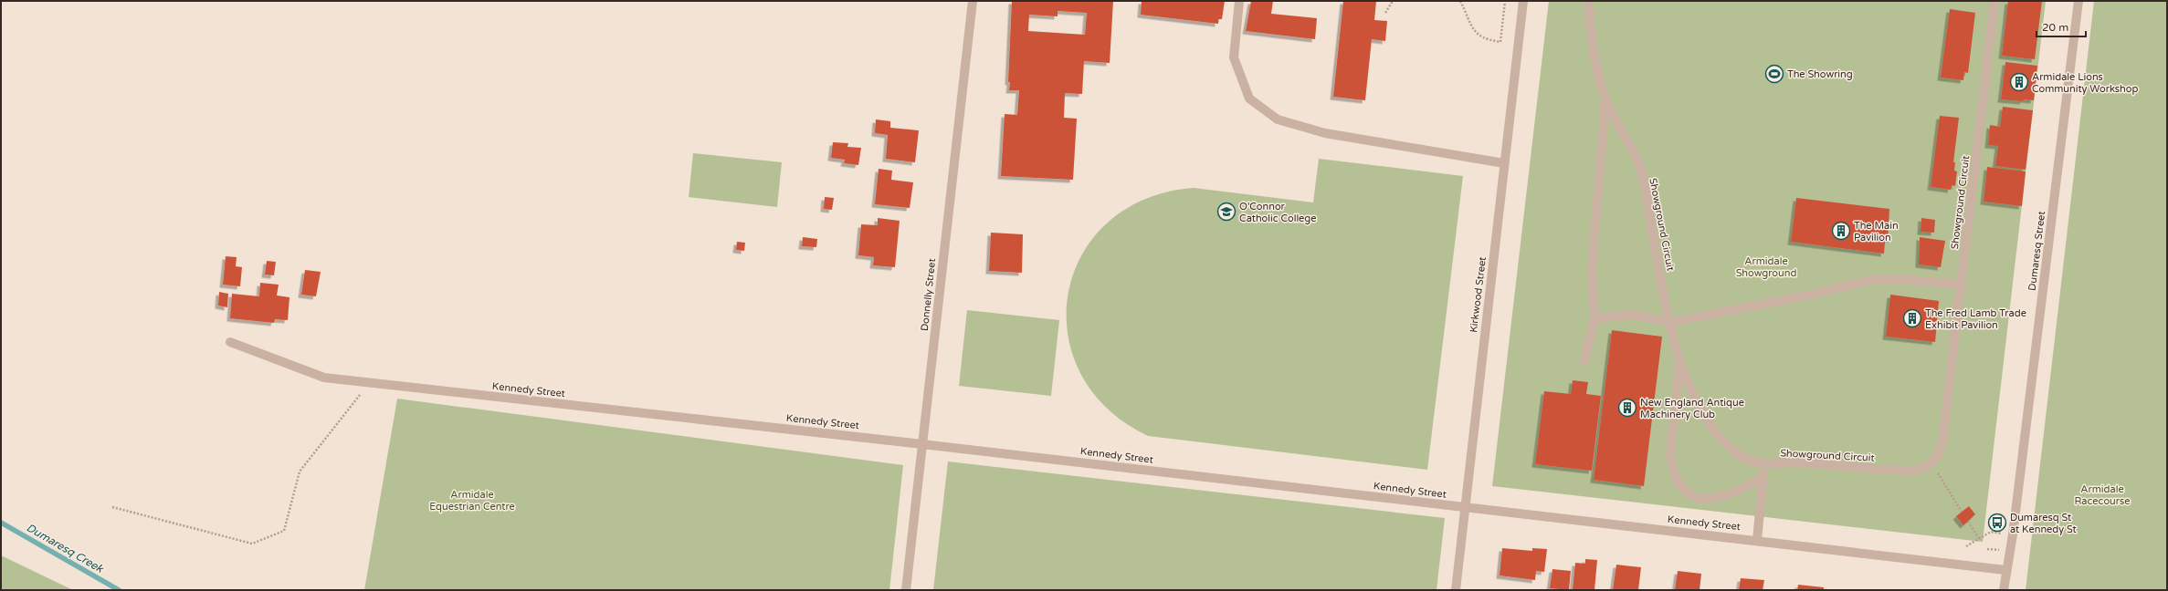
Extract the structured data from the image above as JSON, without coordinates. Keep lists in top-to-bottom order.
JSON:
{
  "streets": {
    "street": [
      "Showground Circuit",
      "Dumaresq Street",
      "Donnelly Street",
      "Kirkwood Street",
      "Kennedy Street"
    ]
  },
  "crossings": [
    ["Dumaresq Street", "Kennedy Street"],
    ["Donnelly Street", "Kennedy Street"],
    ["Kirkwood Street", "Kennedy Street"]
  ],
  "water": ["Dumaresq Creek"],
  "parks": ["Armidale Showground", "Armidale Racecourse", "Armidale Equestrian Centre"],
  "places": {
    "sports": ["The Showring"],
    "building": [
      "Armidale Lions Community Workshop",
      "The Main Pavilion",
      "The Fred Lamb Trade Exhibit Pavilion",
      "New England Antique Machinery Club"
    ],
    "school or university": ["O'Connor Catholic College"],
    "bus stop": ["Dumaresq St at Kennedy St"]
  },
  "scale_bar": "20 m"
}
